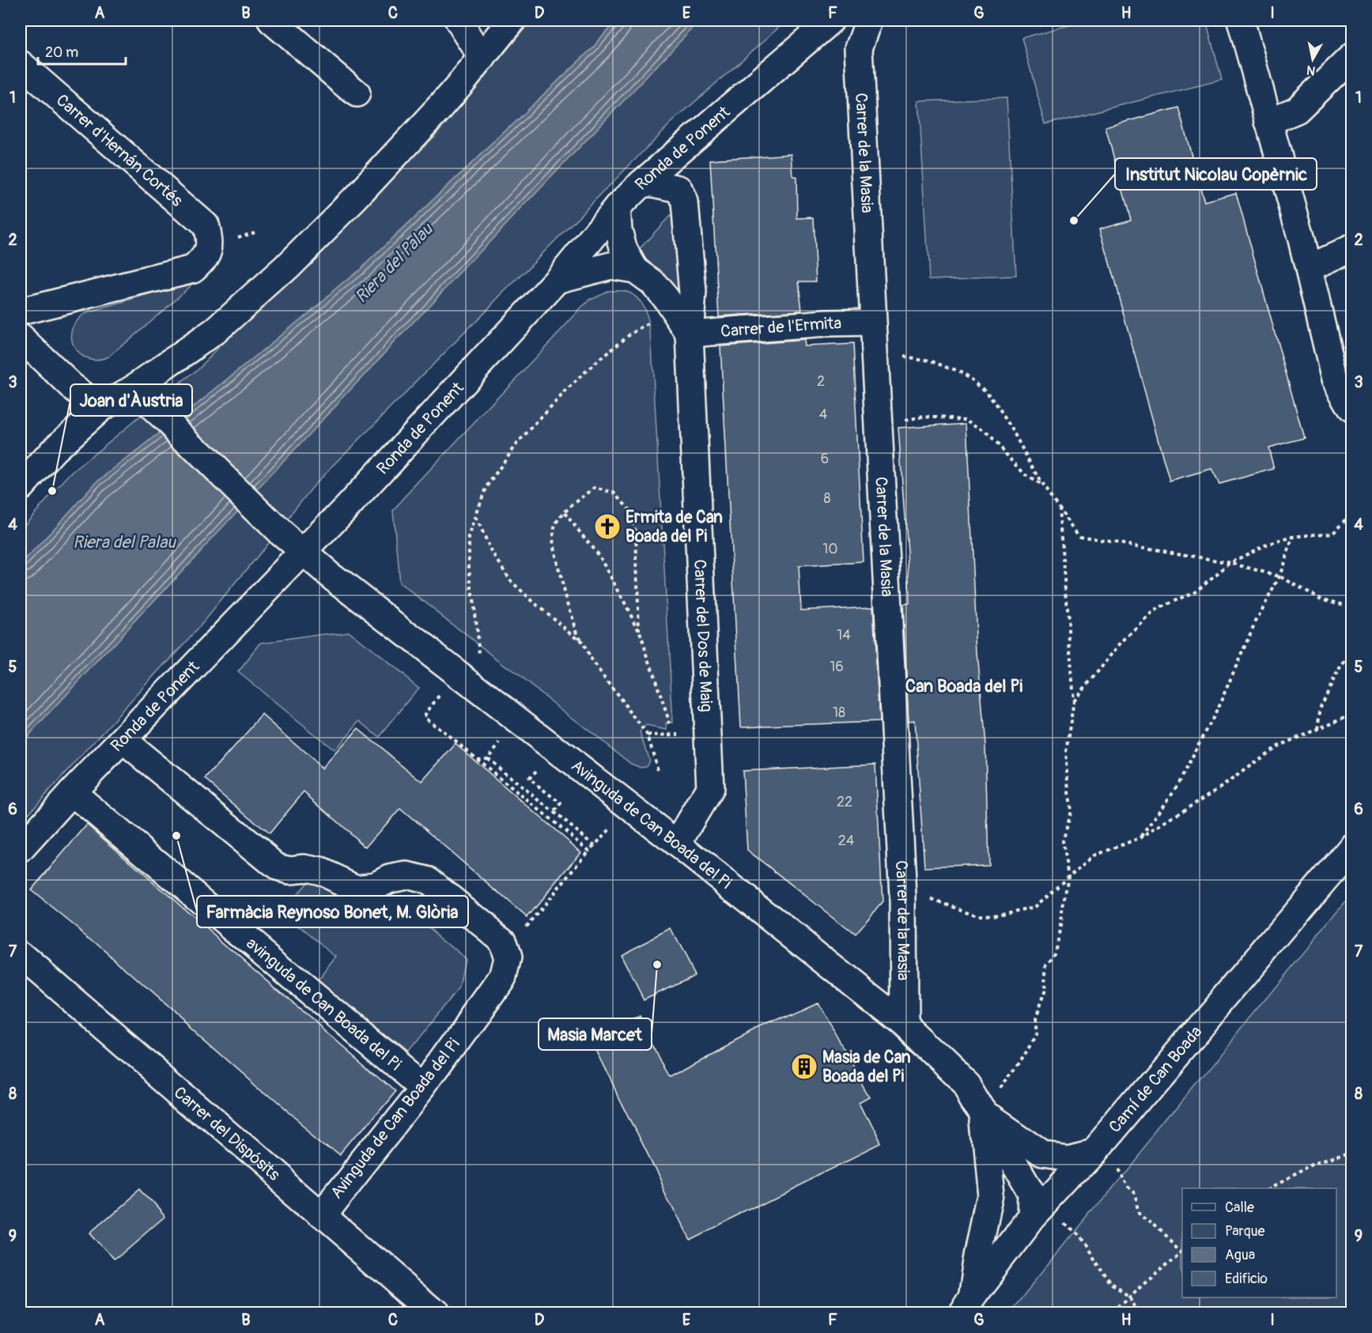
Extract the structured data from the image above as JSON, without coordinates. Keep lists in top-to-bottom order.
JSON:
{
  "streets": {
    "street": [
      "Ronda de Ponent",
      "Carrer d'Hernán Cortés",
      "Carrer de la Masia",
      "Carrer de l'Ermita",
      "Carrer del Dos de Maig",
      "Avinguda de Can Boada del Pi",
      "avinguda de Can Boada del Pi",
      "Camí de Can Boada",
      "Carrer del Dispósits"
    ]
  },
  "crossings": [
    ["Ronda de Ponent", "Carrer de la Masia"],
    ["Ronda de Ponent", "Carrer del Dos de Maig"],
    ["Ronda de Ponent", "Avinguda de Can Boada del Pi"],
    ["Ronda de Ponent", "avinguda de Can Boada del Pi"],
    ["Carrer de la Masia", "Carrer de l'Ermita"],
    ["Carrer de la Masia", "Avinguda de Can Boada del Pi"],
    ["Carrer de l'Ermita", "Carrer del Dos de Maig"],
    ["Carrer del Dos de Maig", "Avinguda de Can Boada del Pi"],
    ["Avinguda de Can Boada del Pi", "avinguda de Can Boada del Pi"],
    ["Avinguda de Can Boada del Pi", "Camí de Can Boada"],
    ["Avinguda de Can Boada del Pi", "Carrer del Dispósits"]
  ],
  "districts": ["Can Boada del Pi"],
  "water": ["Riera del Palau"],
  "places": {
    "other": [
      "Institut Nicolau Copèrnic",
      "Joan d'Àustria",
      "Farmàcia Reynoso Bonet, M. Glòria",
      "Masia Marcet"
    ],
    "church": ["Ermita de Can Boada del Pi"],
    "building": ["Masia de Can Boada del Pi"]
  },
  "house_numbers": [
    "2",
    "4",
    "6",
    "8",
    "10",
    "14",
    "16",
    "18",
    "22",
    "24"
  ],
  "legend": [
    "Calle",
    "Parque",
    "Agua",
    "Edificio"
  ],
  "scale_bar": "20 m",
  "north": "bottom",
  "grid": {
    "columns": [
      "A",
      "B",
      "C",
      "D",
      "E",
      "F",
      "G",
      "H",
      "I"
    ],
    "rows": [
      "1",
      "2",
      "3",
      "4",
      "5",
      "6",
      "7",
      "8",
      "9"
    ]
  }
}
